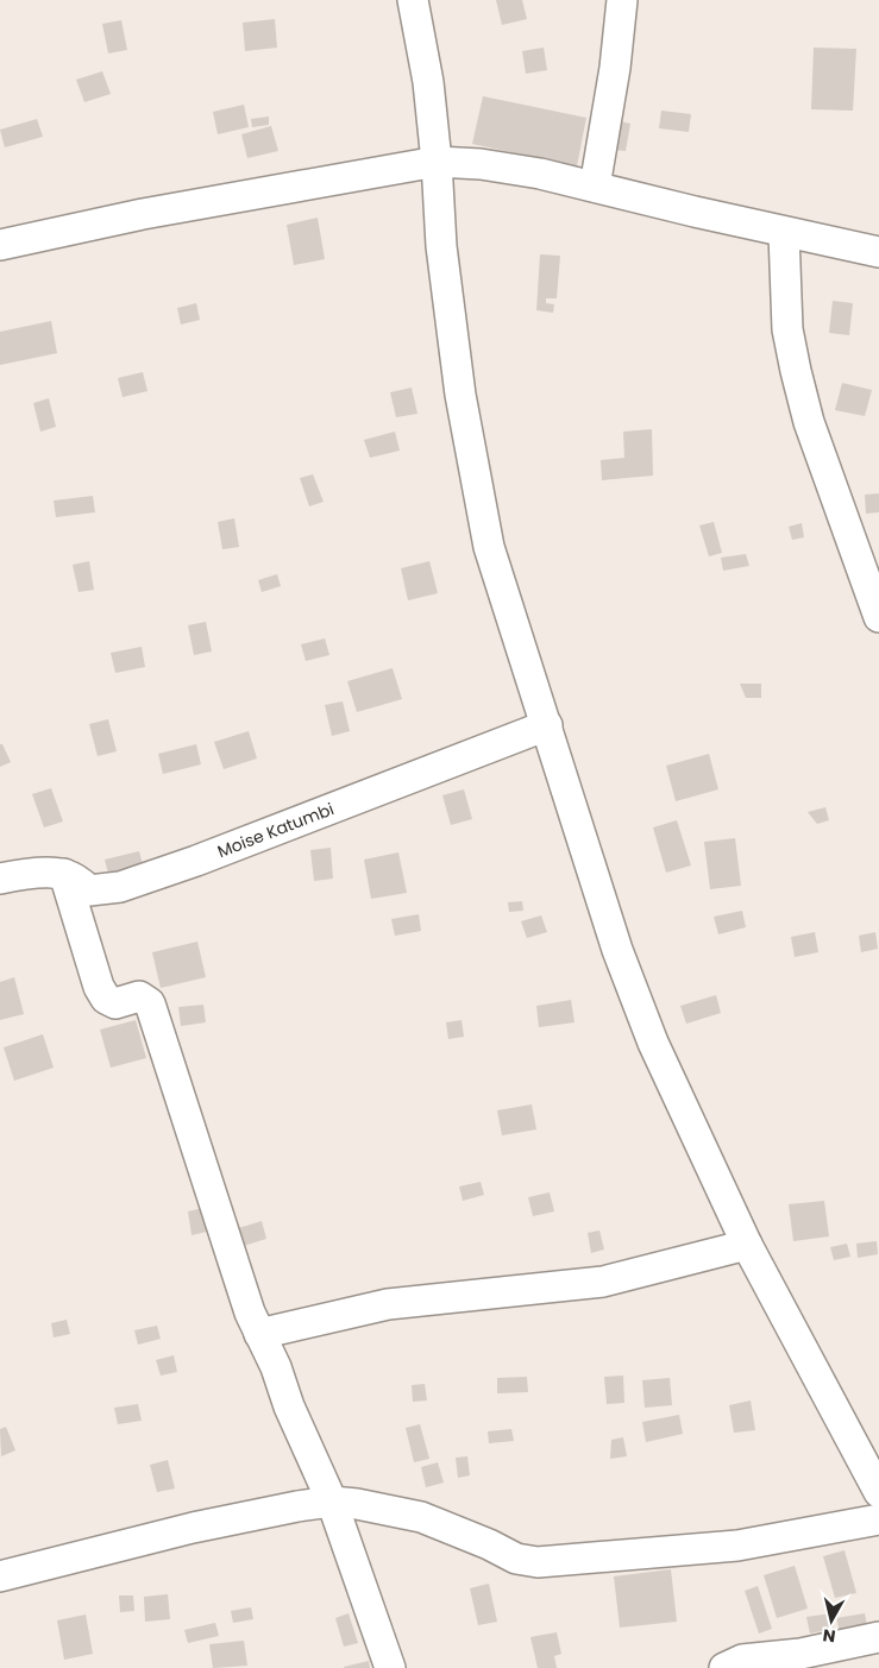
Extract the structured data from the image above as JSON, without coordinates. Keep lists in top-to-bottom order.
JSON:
{
  "streets": {
    "street": ["Moise Katumbi"]
  },
  "north": "bottom"
}
